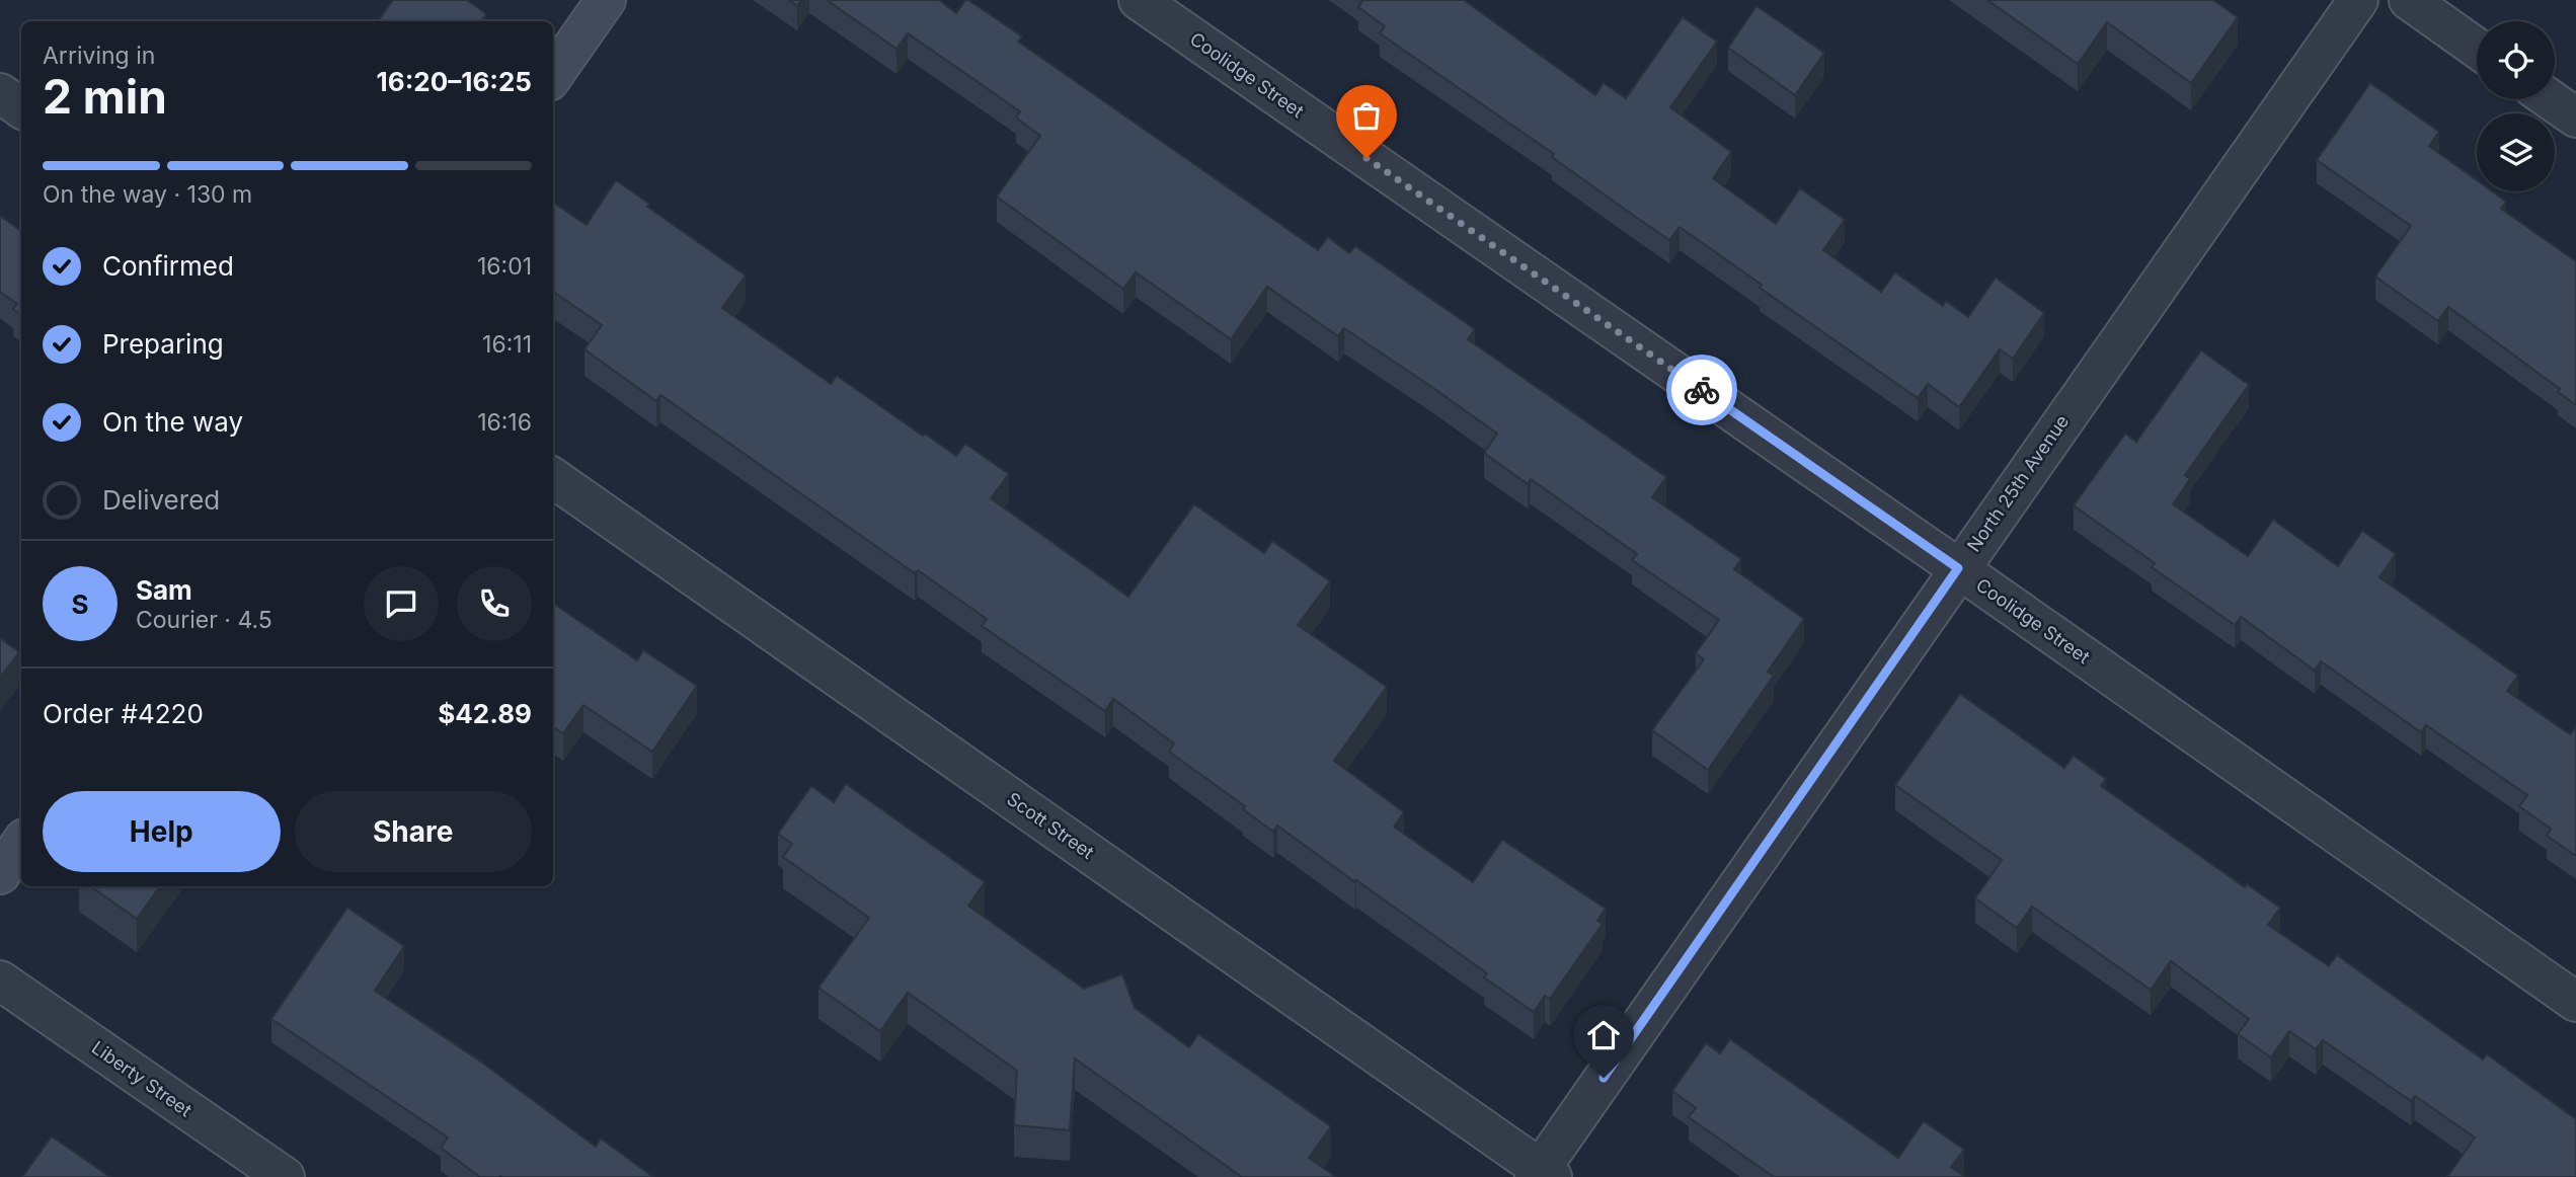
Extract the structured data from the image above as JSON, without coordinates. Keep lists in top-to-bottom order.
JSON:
{
  "streets": {
    "street": [
      "Coolidge Street",
      "North 25th Avenue",
      "Scott Street",
      "Liberty Street"
    ]
  },
  "crossings": [
    ["Coolidge Street", "North 25th Avenue"],
    ["North 25th Avenue", "Scott Street"]
  ],
  "page": {
    "heading": ["2 min", "Arriving in", "16:20–16:25"],
    "panel": [
      "Sam",
      "Courier · 4.5",
      "Order #4220",
      "$42.89"
    ],
    "bar": "On the way · 130 m",
    "list": [
      ["Confirmed", "16:01"],
      ["Preparing", "16:11"],
      ["On the way", "16:16"],
      "Delivered"
    ],
    "round": "S",
    "buttons": ["Help", "Share"]
  }
}
